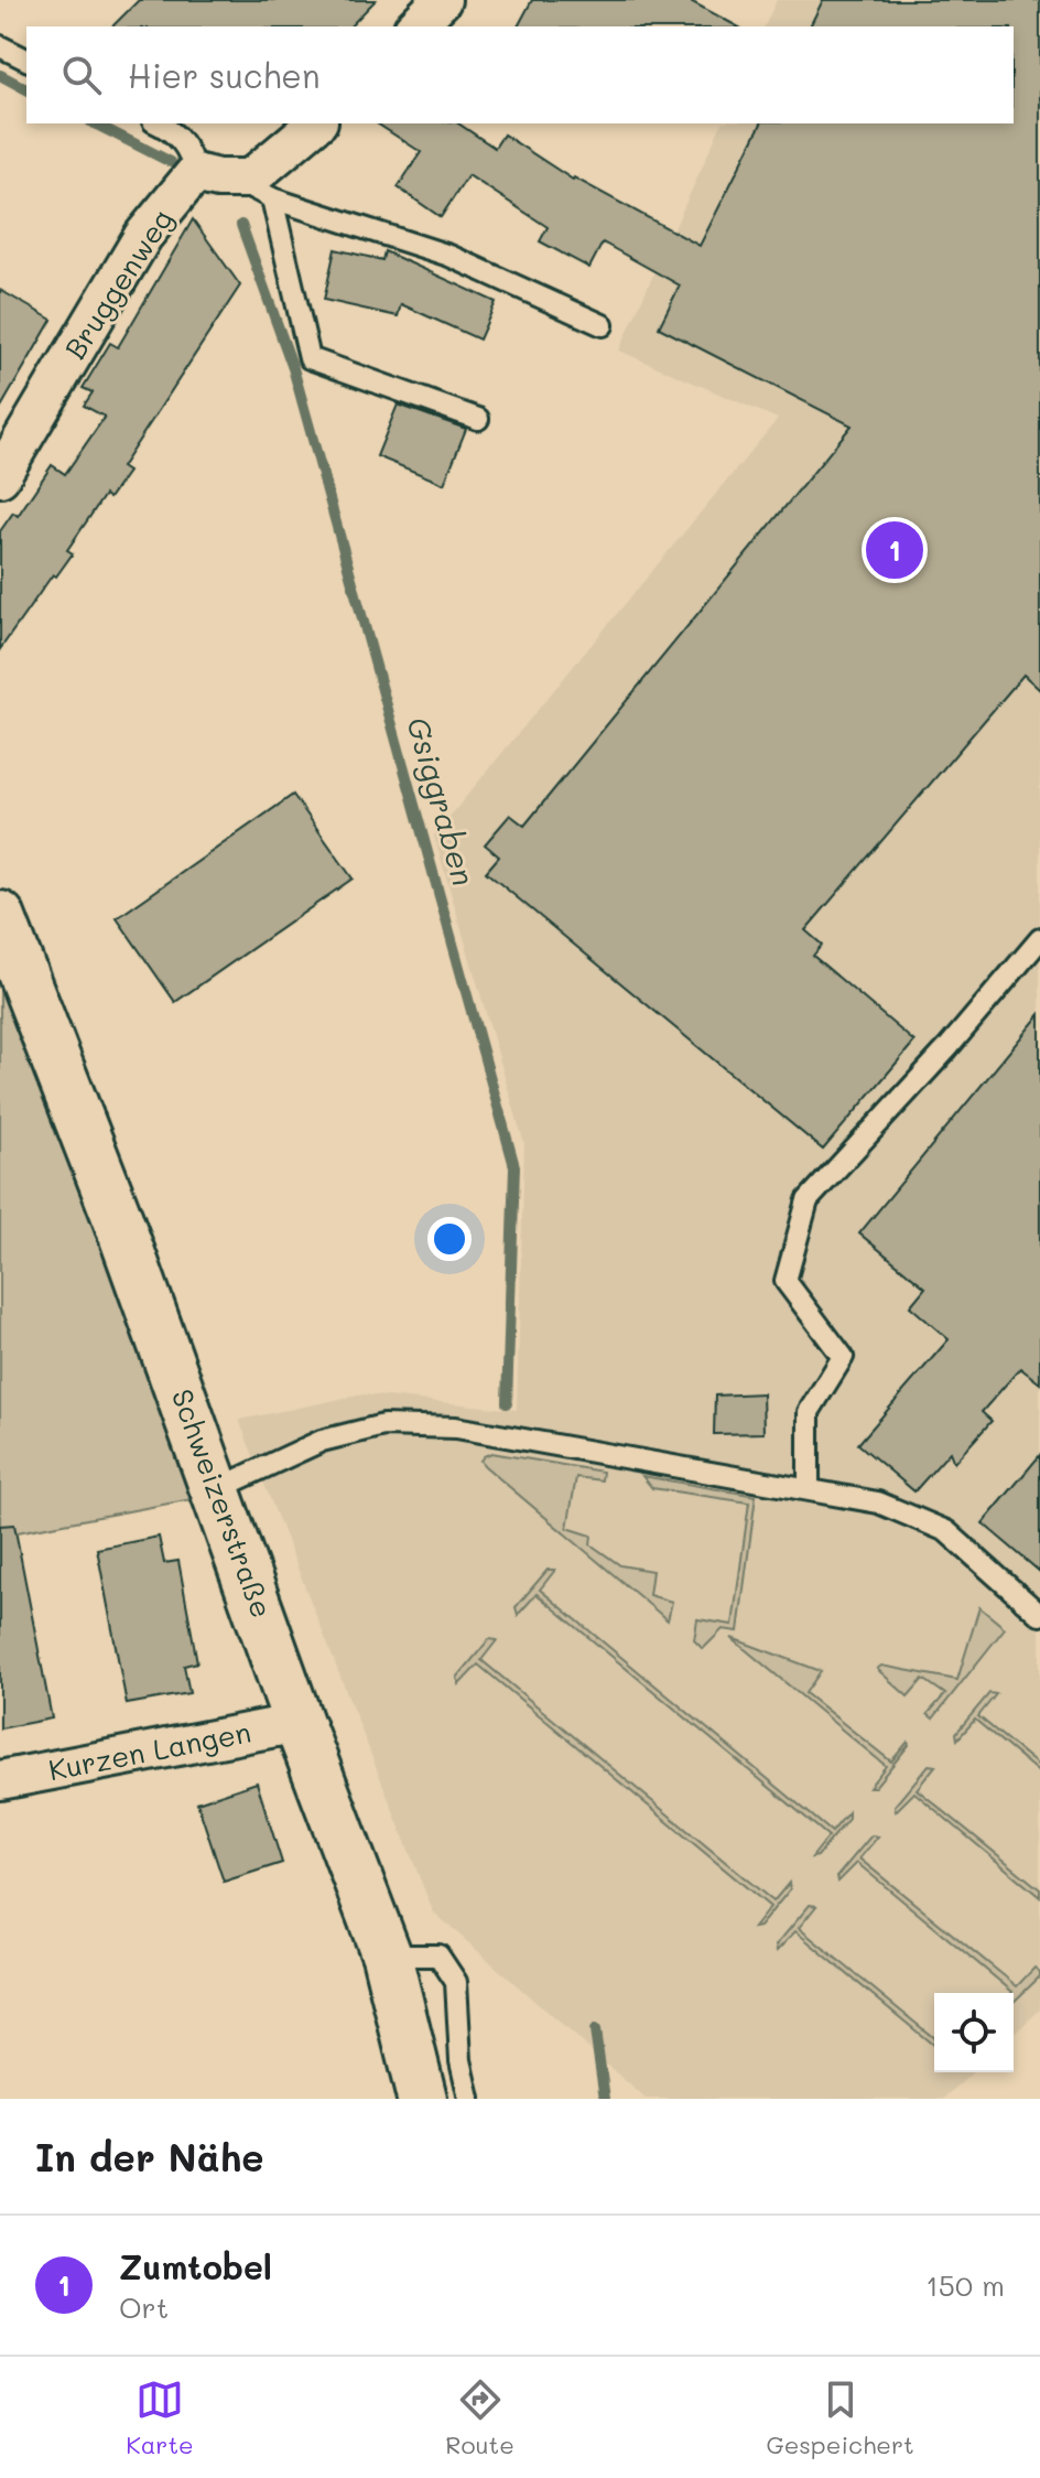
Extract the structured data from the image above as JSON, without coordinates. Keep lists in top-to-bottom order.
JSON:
{
  "streets": {
    "street": ["Bruggenweg", "Schweizerstraße", "Kurzen Langen"]
  },
  "crossings": [
    ["Schweizerstraße", "Kurzen Langen"]
  ],
  "water": ["Gsiggraben"],
  "page": {
    "search": "Hier suchen",
    "pins": "1",
    "heading": "In der Nähe",
    "list": [
      {
        "mark": "1",
        "name": "Zumtobel",
        "note": "Ort",
        "value": "150 m"
      }
    ],
    "nav": ["Karte", "Route", "Gespeichert"]
  }
}
